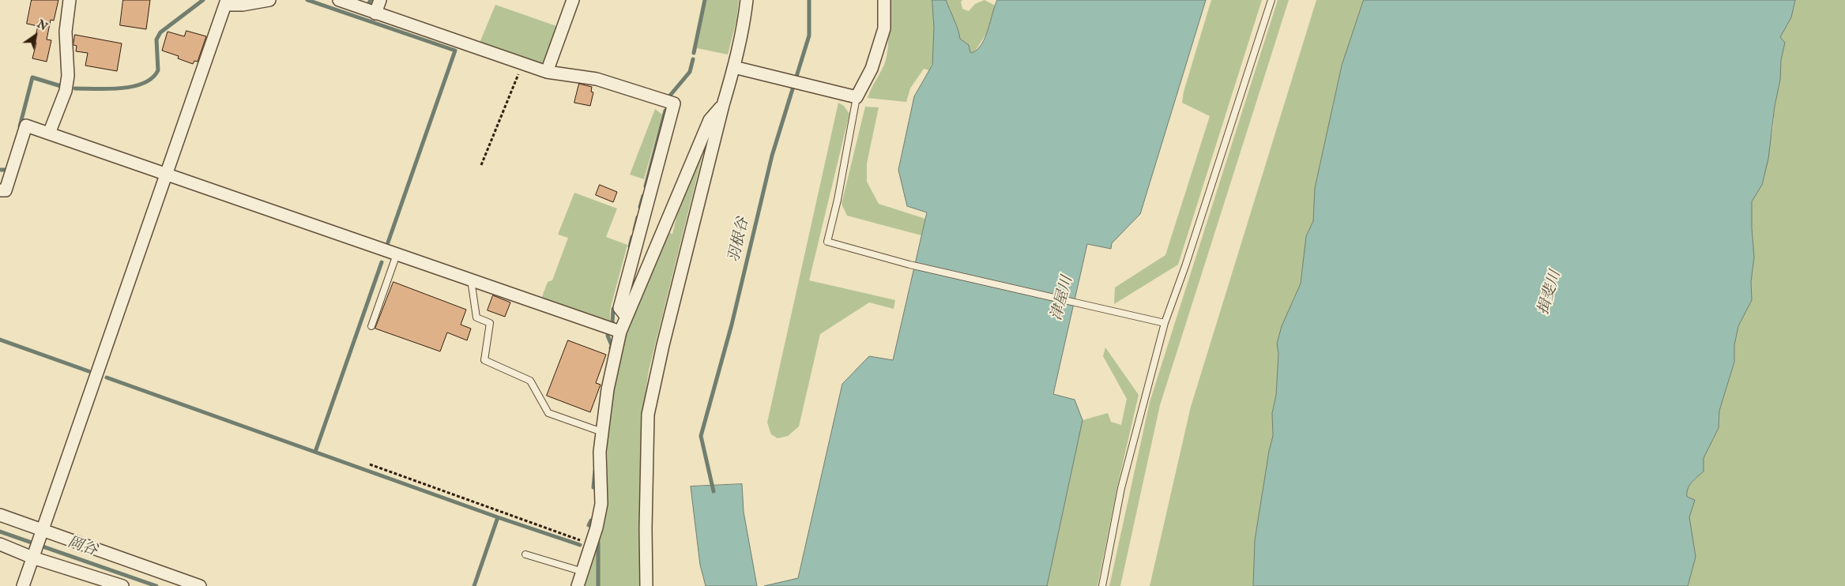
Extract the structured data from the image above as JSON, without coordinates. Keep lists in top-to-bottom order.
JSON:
{
  "water": [
    "羽根谷",
    "揖斐川",
    "津屋川",
    "岡谷"
  ],
  "north": "top right"
}
